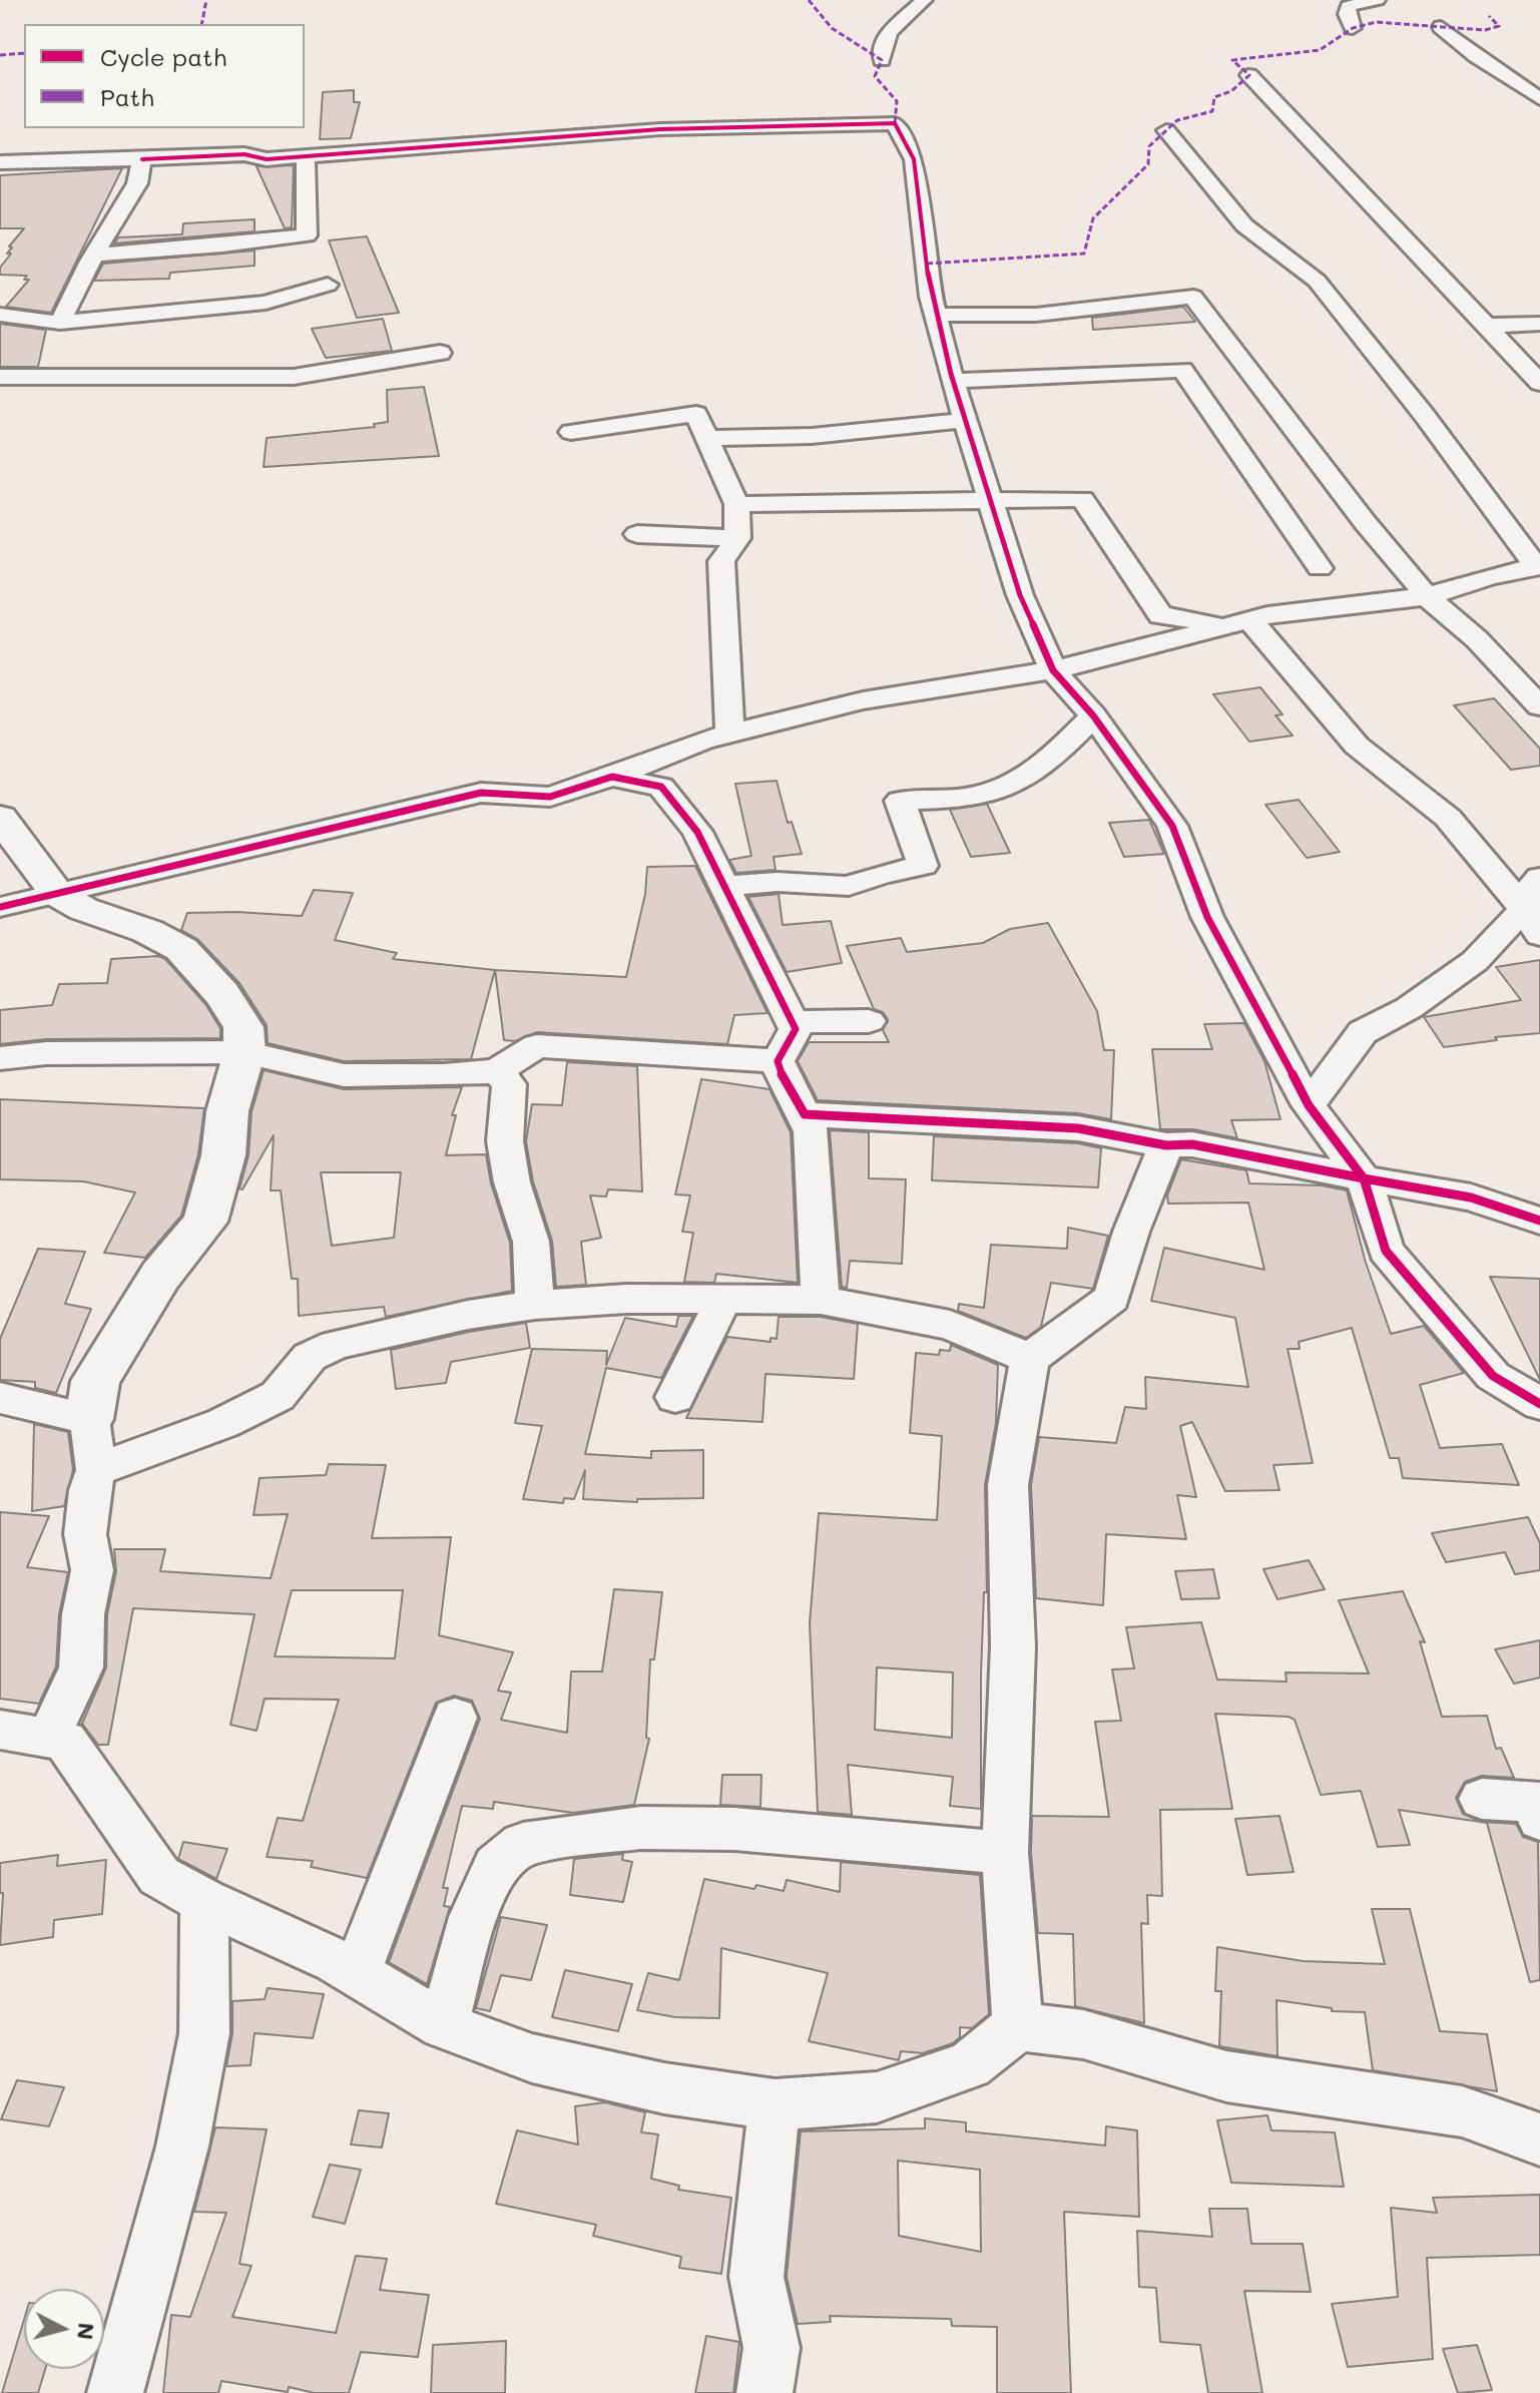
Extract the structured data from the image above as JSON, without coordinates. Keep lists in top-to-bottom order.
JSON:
{
  "legend": ["Cycle path", "Path"],
  "north": "right"
}
